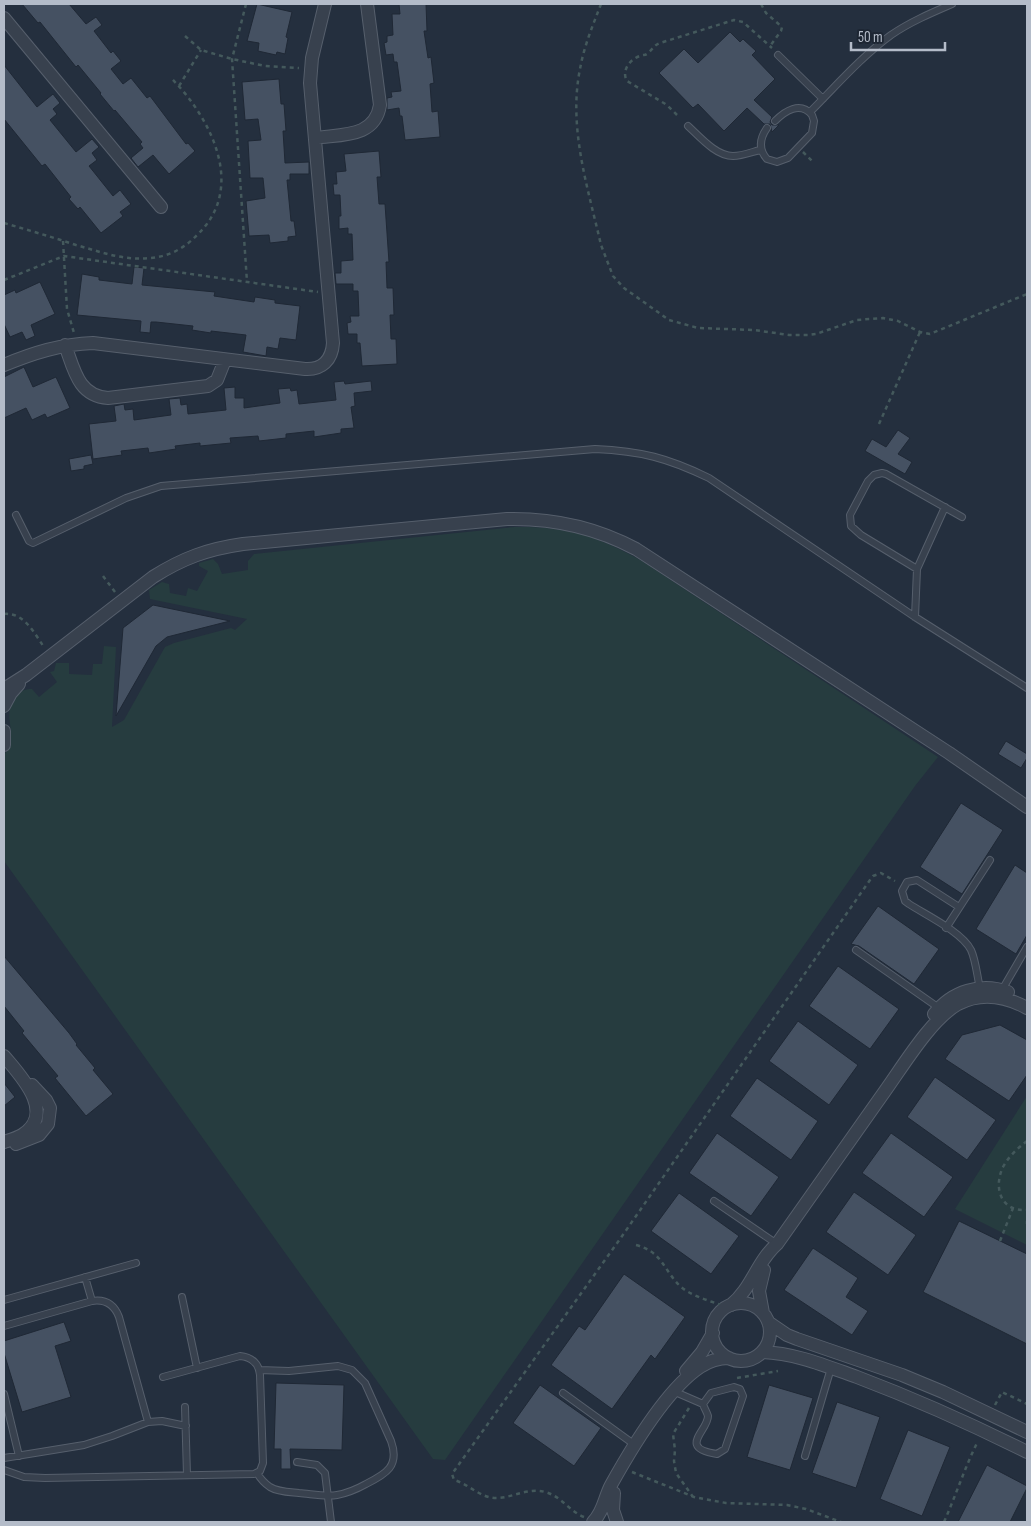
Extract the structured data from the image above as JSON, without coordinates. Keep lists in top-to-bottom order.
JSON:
{
  "scale_bar": "50 m"
}
